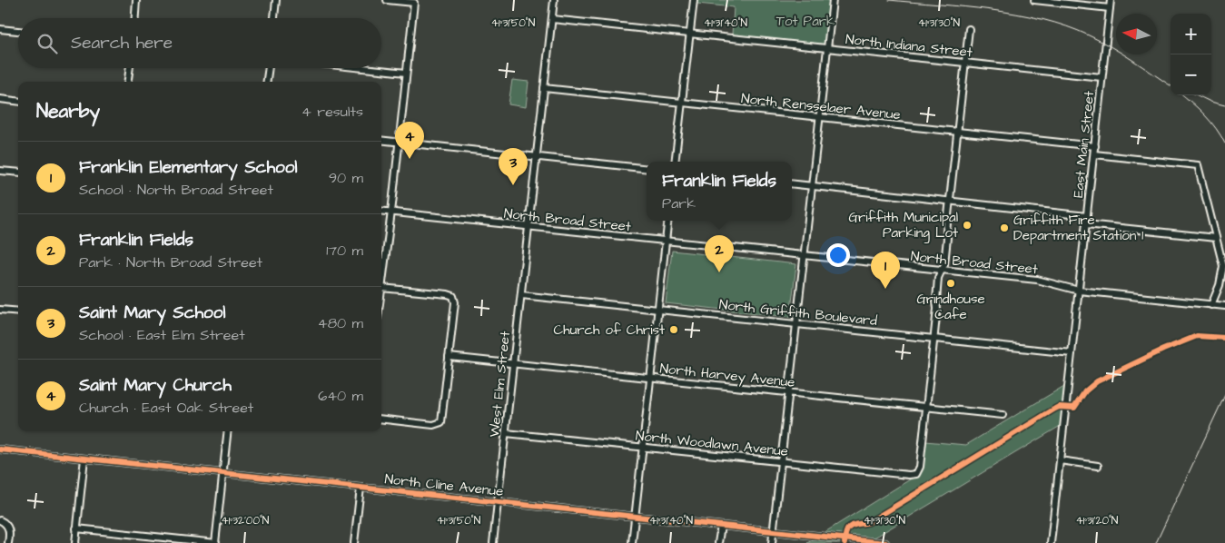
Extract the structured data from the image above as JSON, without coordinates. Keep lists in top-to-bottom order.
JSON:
{
  "streets": {
    "street": [
      "North Indiana Street",
      "North Rensselaer Avenue",
      "East Main Street",
      "North Broad Street",
      "North Griffith Boulevard",
      "North Harvey Avenue",
      "West Elm Street",
      "North Woodlawn Avenue",
      "North Cline Avenue"
    ]
  },
  "crossings": [
    ["North Indiana Street", "East Main Street"],
    ["North Indiana Street", "West Elm Street"],
    ["North Rensselaer Avenue", "East Main Street"],
    ["North Rensselaer Avenue", "West Elm Street"],
    ["East Main Street", "North Broad Street"],
    ["East Main Street", "North Griffith Boulevard"],
    ["North Broad Street", "West Elm Street"],
    ["North Griffith Boulevard", "West Elm Street"],
    ["North Harvey Avenue", "West Elm Street"],
    ["North Harvey Avenue", "North Woodlawn Avenue"],
    ["West Elm Street", "North Woodlawn Avenue"],
    ["West Elm Street", "North Cline Avenue"]
  ],
  "parks": ["Tot Park"],
  "places": [
    "Griffith Municipal Parking Lot",
    "Griffith Fire Department Station 1",
    "Grindhouse Cafe",
    "Church of Christ"
  ],
  "north": "left",
  "page": {
    "map_buttons": ["+", "−"],
    "search": "Search here",
    "heading": ["Nearby", "4 results"],
    "pins": [
      "4",
      "3",
      "2",
      "1"
    ],
    "list": [
      {
        "mark": "1",
        "name": "Franklin Elementary School",
        "note": "School · North Broad Street",
        "value": "90 m"
      },
      {
        "mark": "2",
        "name": "Franklin Fields",
        "note": "Park · North Broad Street",
        "value": "170 m"
      },
      {
        "mark": "3",
        "name": "Saint Mary School",
        "note": "School · East Elm Street",
        "value": "480 m"
      },
      {
        "mark": "4",
        "name": "Saint Mary Church",
        "note": "Church · East Oak Street",
        "value": "640 m"
      }
    ],
    "popup": ["Franklin Fields", "Park"]
  },
  "coordinates": [
    "41°31'50\"N",
    "41°31'40\"N",
    "41°31'30\"N",
    "41°32'00\"N",
    "41°31'20\"N"
  ]
}
